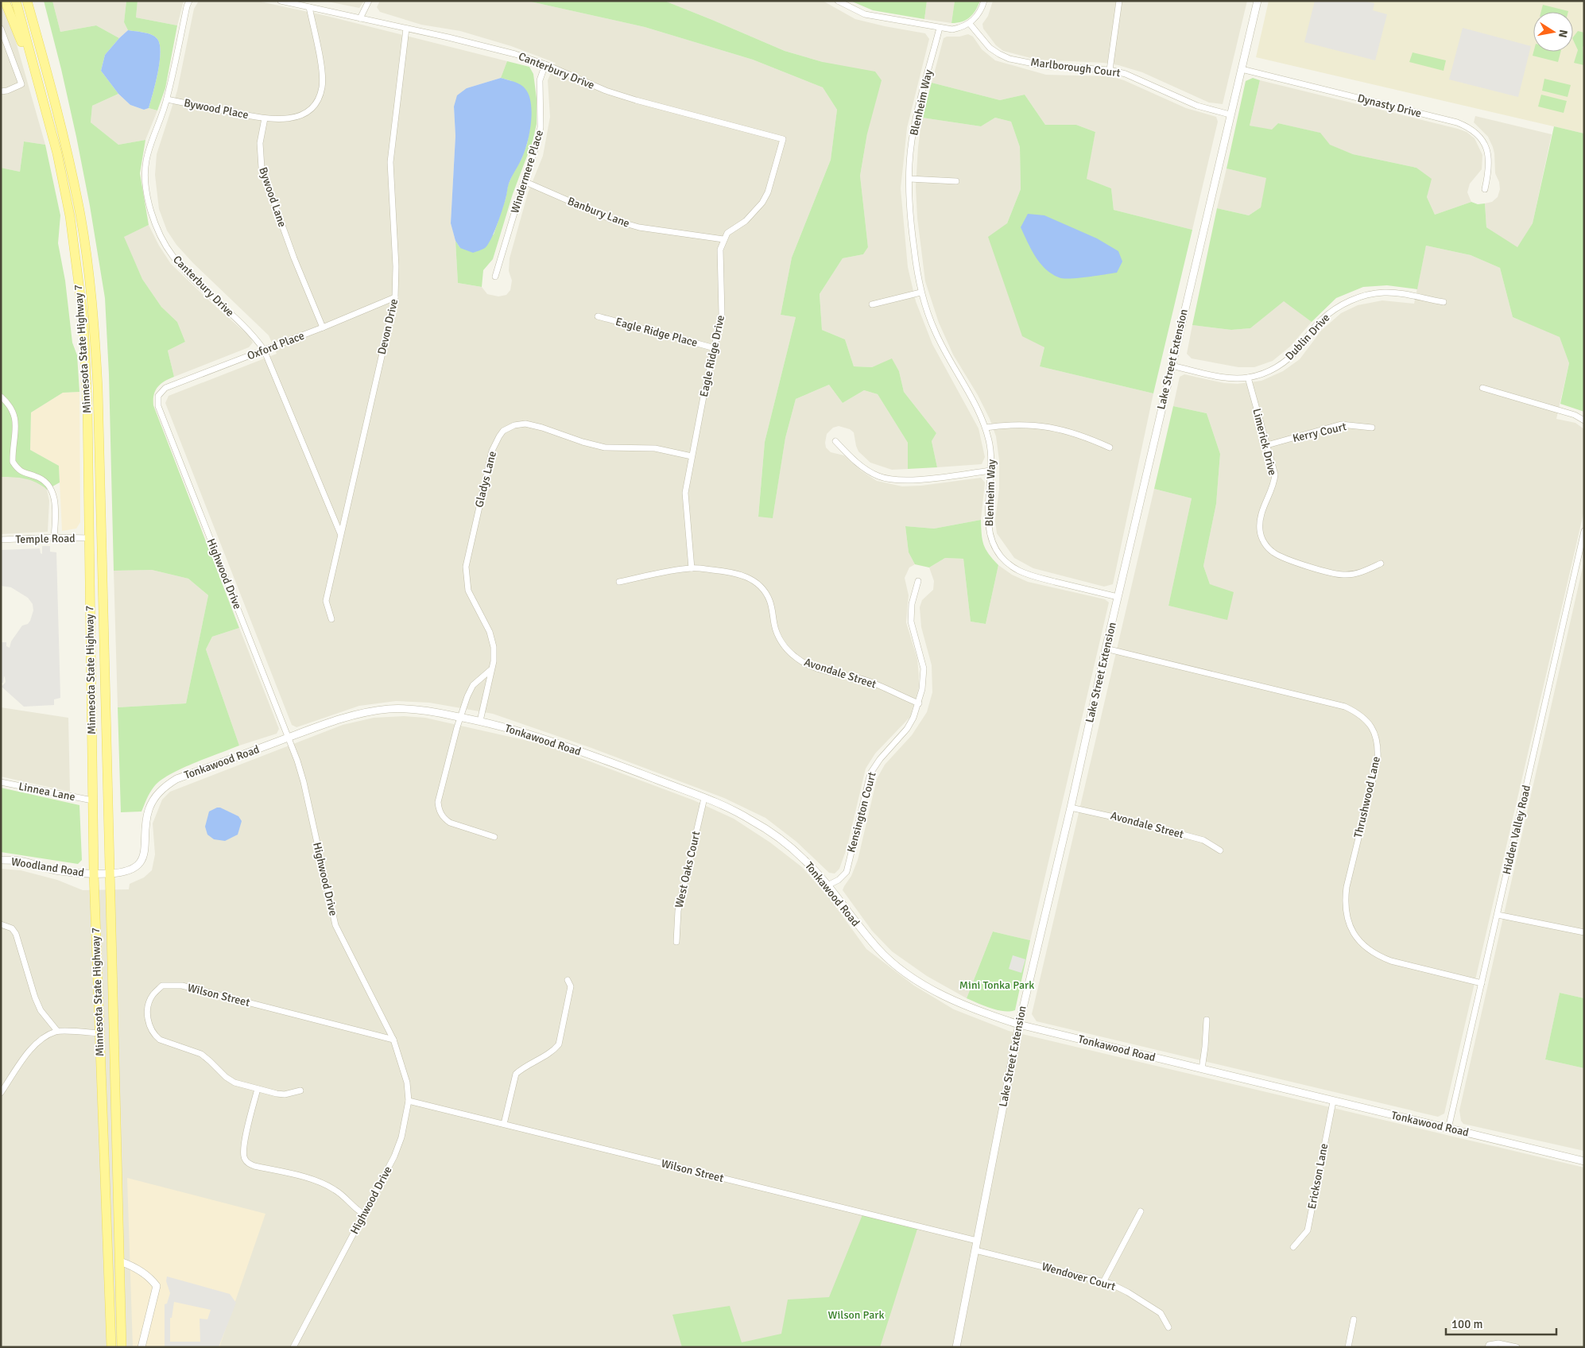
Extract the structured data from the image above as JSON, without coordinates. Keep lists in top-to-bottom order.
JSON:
{
  "streets": {
    "main road": ["Minnesota State Highway 7"],
    "street": [
      "Marlborough Court",
      "Canterbury Drive",
      "Blenheim Way",
      "Dynasty Drive",
      "Bywood Place",
      "Windermere Place",
      "Bywood Lane",
      "Banbury Lane",
      "Devon Drive",
      "Eagle Ridge Place",
      "Dublin Drive",
      "Oxford Place",
      "Eagle Ridge Drive",
      "Lake Street Extension",
      "Kerry Court",
      "Limerick Drive",
      "Gladys Lane",
      "Temple Road",
      "Highwood Drive",
      "Avondale Street",
      "Tonkawood Road",
      "Linnea Lane",
      "Thrushwood Lane",
      "Kensington Court",
      "Hidden Valley Road",
      "Woodland Road",
      "West Oaks Court",
      "Wilson Street",
      "Erickson Lane",
      "Wendover Court"
    ]
  },
  "crossings": [
    ["Marlborough Court", "Lake Street Extension"],
    ["Canterbury Drive", "Bywood Place"],
    ["Canterbury Drive", "Windermere Place"],
    ["Canterbury Drive", "Banbury Lane"],
    ["Canterbury Drive", "Devon Drive"],
    ["Canterbury Drive", "Oxford Place"],
    ["Canterbury Drive", "Eagle Ridge Drive"],
    ["Blenheim Way", "Lake Street Extension"],
    ["Dynasty Drive", "Lake Street Extension"],
    ["Bywood Place", "Bywood Lane"],
    ["Windermere Place", "Banbury Lane"],
    ["Bywood Lane", "Oxford Place"],
    ["Banbury Lane", "Eagle Ridge Drive"],
    ["Devon Drive", "Oxford Place"],
    ["Eagle Ridge Place", "Eagle Ridge Drive"],
    ["Dublin Drive", "Lake Street Extension"],
    ["Dublin Drive", "Limerick Drive"],
    ["Oxford Place", "Highwood Drive"],
    ["Minnesota State Highway 7", "Temple Road"],
    ["Minnesota State Highway 7", "Tonkawood Road"],
    ["Minnesota State Highway 7", "Linnea Lane"],
    ["Minnesota State Highway 7", "Woodland Road"],
    ["Eagle Ridge Drive", "Gladys Lane"],
    ["Eagle Ridge Drive", "Avondale Street"],
    ["Lake Street Extension", "Avondale Street"],
    ["Lake Street Extension", "Tonkawood Road"],
    ["Lake Street Extension", "Thrushwood Lane"],
    ["Lake Street Extension", "Wilson Street"],
    ["Lake Street Extension", "Wendover Court"],
    ["Kerry Court", "Limerick Drive"],
    ["Gladys Lane", "Tonkawood Road"],
    ["Highwood Drive", "Tonkawood Road"],
    ["Highwood Drive", "Wilson Street"],
    ["Avondale Street", "Kensington Court"],
    ["Tonkawood Road", "Kensington Court"],
    ["Tonkawood Road", "Hidden Valley Road"],
    ["Tonkawood Road", "Woodland Road"],
    ["Tonkawood Road", "West Oaks Court"],
    ["Tonkawood Road", "Erickson Lane"],
    ["Thrushwood Lane", "Hidden Valley Road"]
  ],
  "parks": ["Mini Tonka Park", "Wilson Park"],
  "scale_bar": "100 m",
  "north": "right"
}
